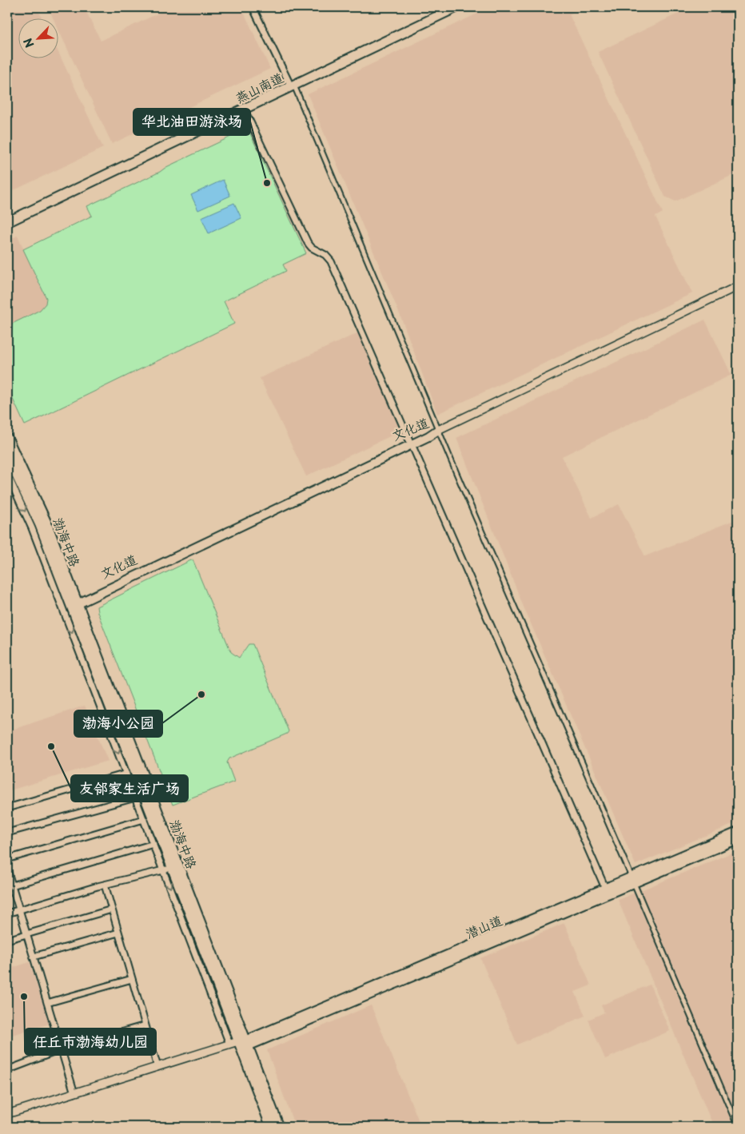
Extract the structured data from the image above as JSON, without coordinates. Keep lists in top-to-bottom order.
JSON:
{
  "streets": {
    "main road": [
      "燕山南道",
      "文化道",
      "渤海中路",
      "潜山道"
    ]
  },
  "crossings": [
    ["文化道", "渤海中路"],
    ["渤海中路", "潜山道"]
  ],
  "places": [
    "华北油田游泳场",
    "渤海小公园",
    "友邻家生活广场",
    "任丘市渤海幼儿园"
  ],
  "north": "bottom left"
}
